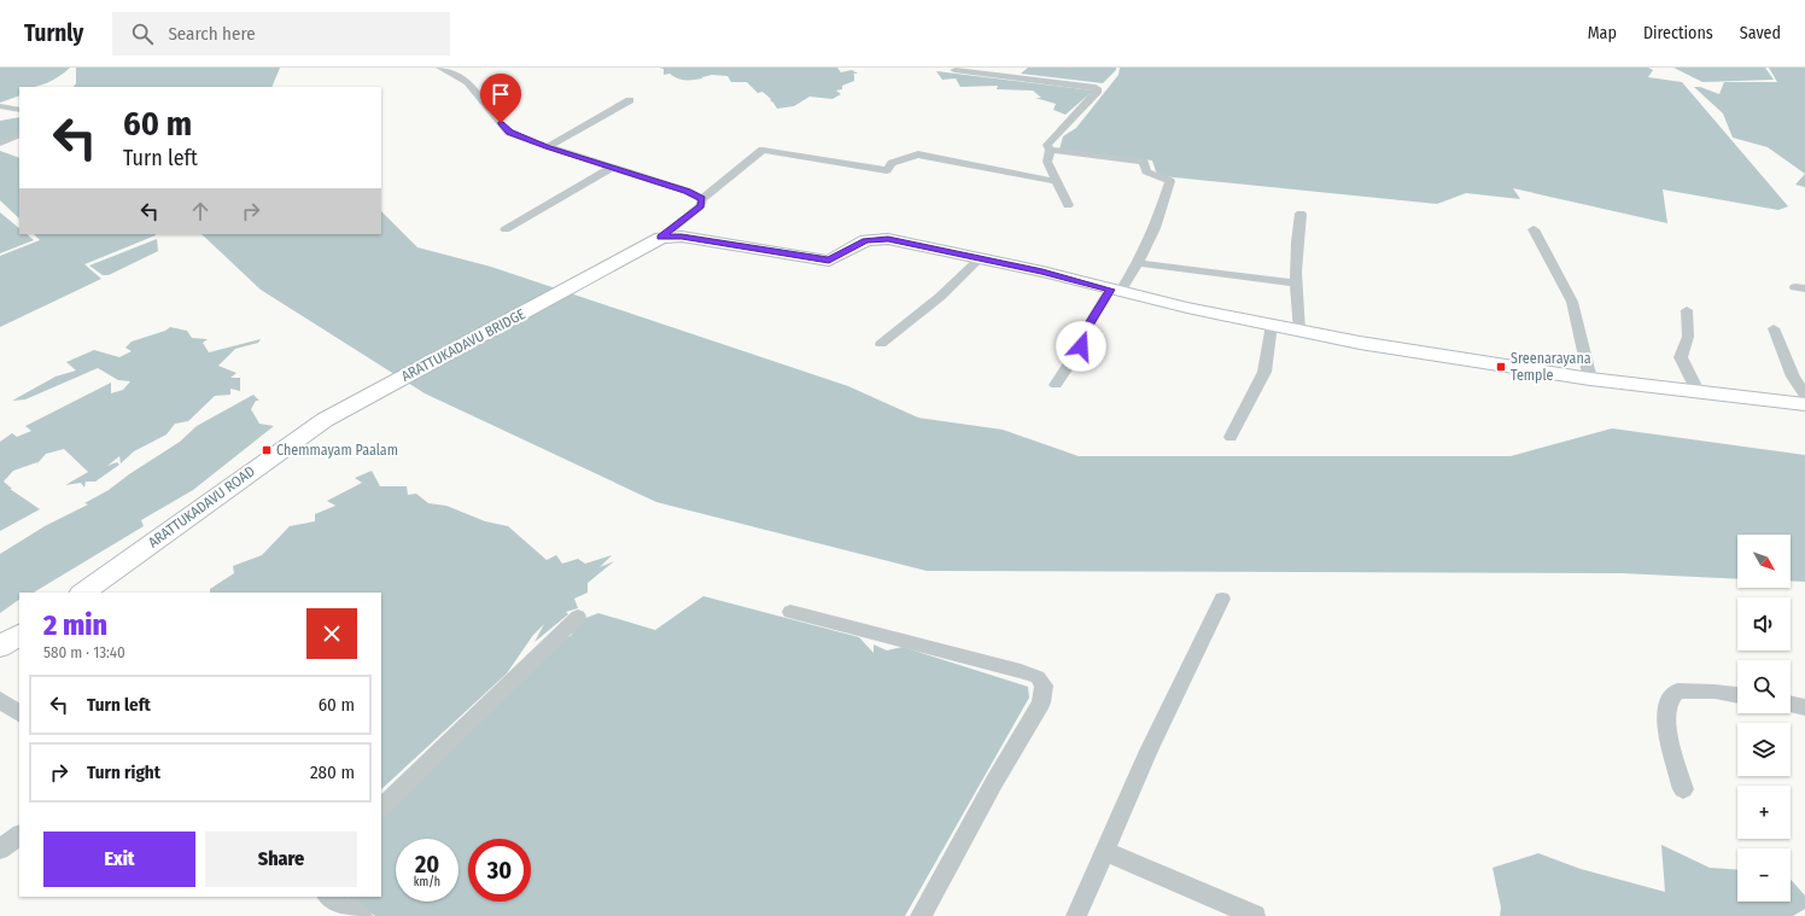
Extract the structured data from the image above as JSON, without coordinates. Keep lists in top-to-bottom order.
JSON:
{
  "streets": {
    "main road": ["ARATTUKADAVU BRIDGE", "ARATTUKADAVU ROAD"]
  },
  "crossings": [
    ["ARATTUKADAVU BRIDGE", "ARATTUKADAVU ROAD"]
  ],
  "places": {
    "transit": ["Sreenarayana Temple", "Chemmayam Paalam"]
  },
  "north": "bottom right",
  "page": {
    "header": "Turnly",
    "search": "Search here",
    "nav": ["Map", "Directions", "Saved"],
    "turn": ["60 m", "Turn left"],
    "map_buttons": ["+", "−"],
    "heading": ["2 min", "580 m · 13:40"],
    "list": [
      {
        "name": "Turn left",
        "value": "60 m"
      },
      {
        "name": "Turn right",
        "value": "280 m"
      }
    ],
    "buttons": ["Exit", "Share"],
    "speed": "20 km/h",
    "limit": "30"
  }
}
